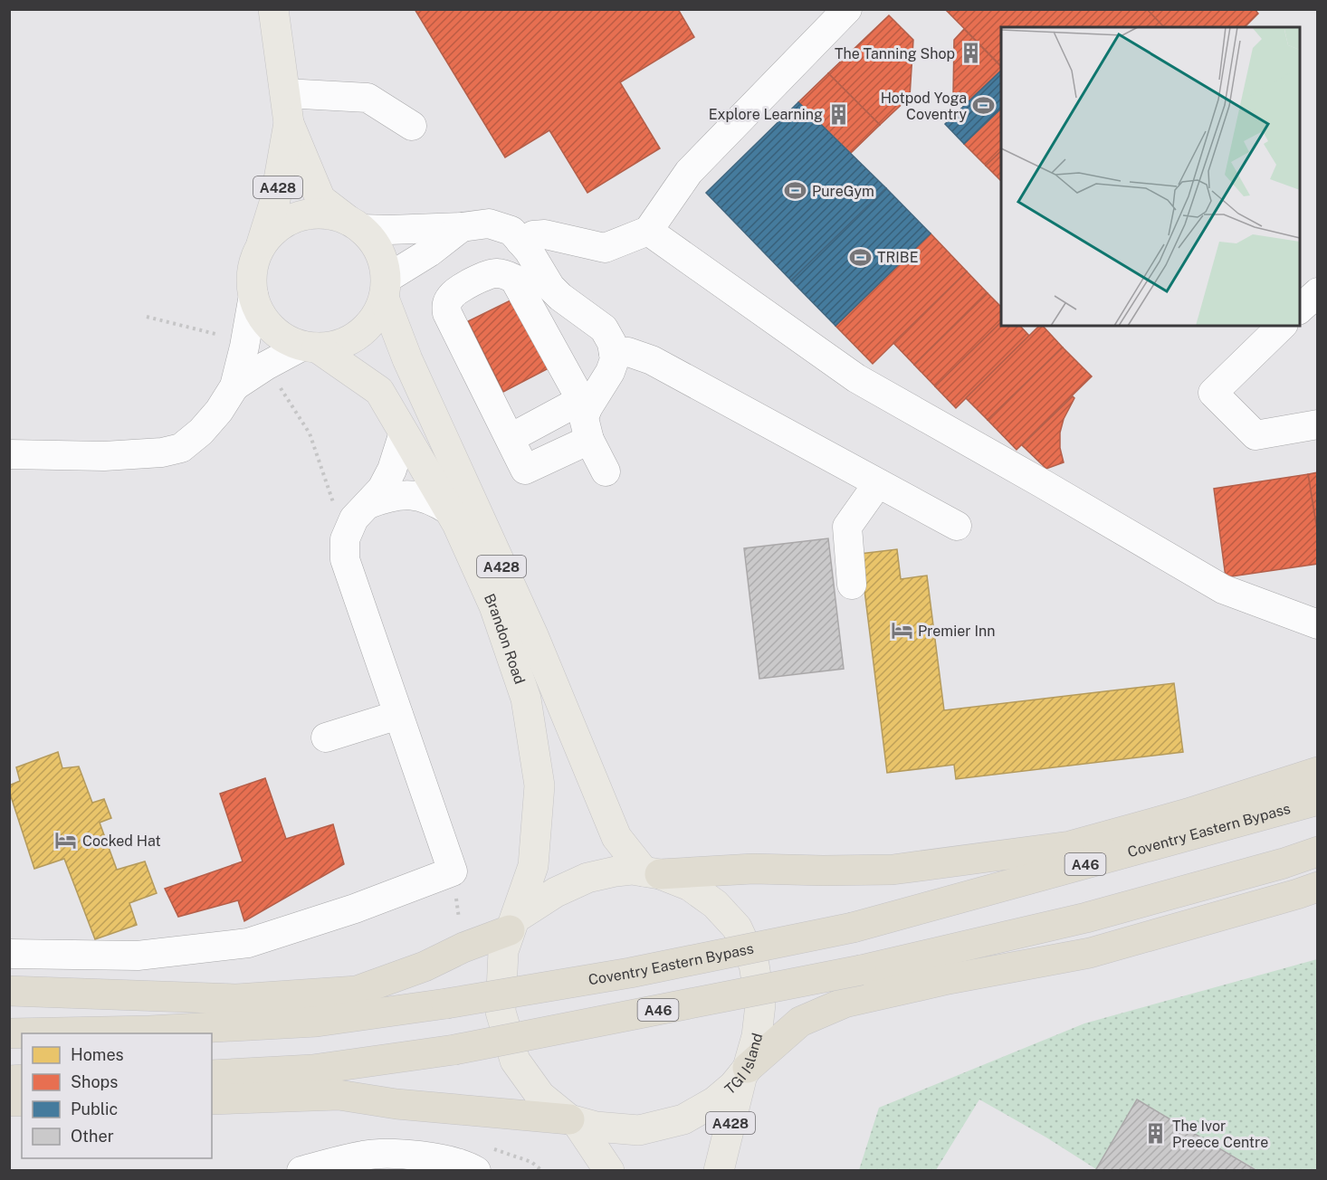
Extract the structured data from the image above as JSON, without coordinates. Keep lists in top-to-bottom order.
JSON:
{
  "streets": {
    "highway": ["Coventry Eastern Bypass", "A46"],
    "main road": ["A428", "Brandon Road", "TGI Island"]
  },
  "crossings": [
    ["A428", "Brandon Road"],
    ["A428", "TGI Island"],
    ["Brandon Road", "TGI Island"]
  ],
  "places": {
    "building": ["The Tanning Shop", "Explore Learning", "The Ivor Preece Centre"],
    "sports": ["Hotpod Yoga Coventry", "PureGym", "TRIBE"],
    "hotel": ["Premier Inn", "Cocked Hat"]
  },
  "legend": [
    "Homes",
    "Shops",
    "Public",
    "Other"
  ]
}
